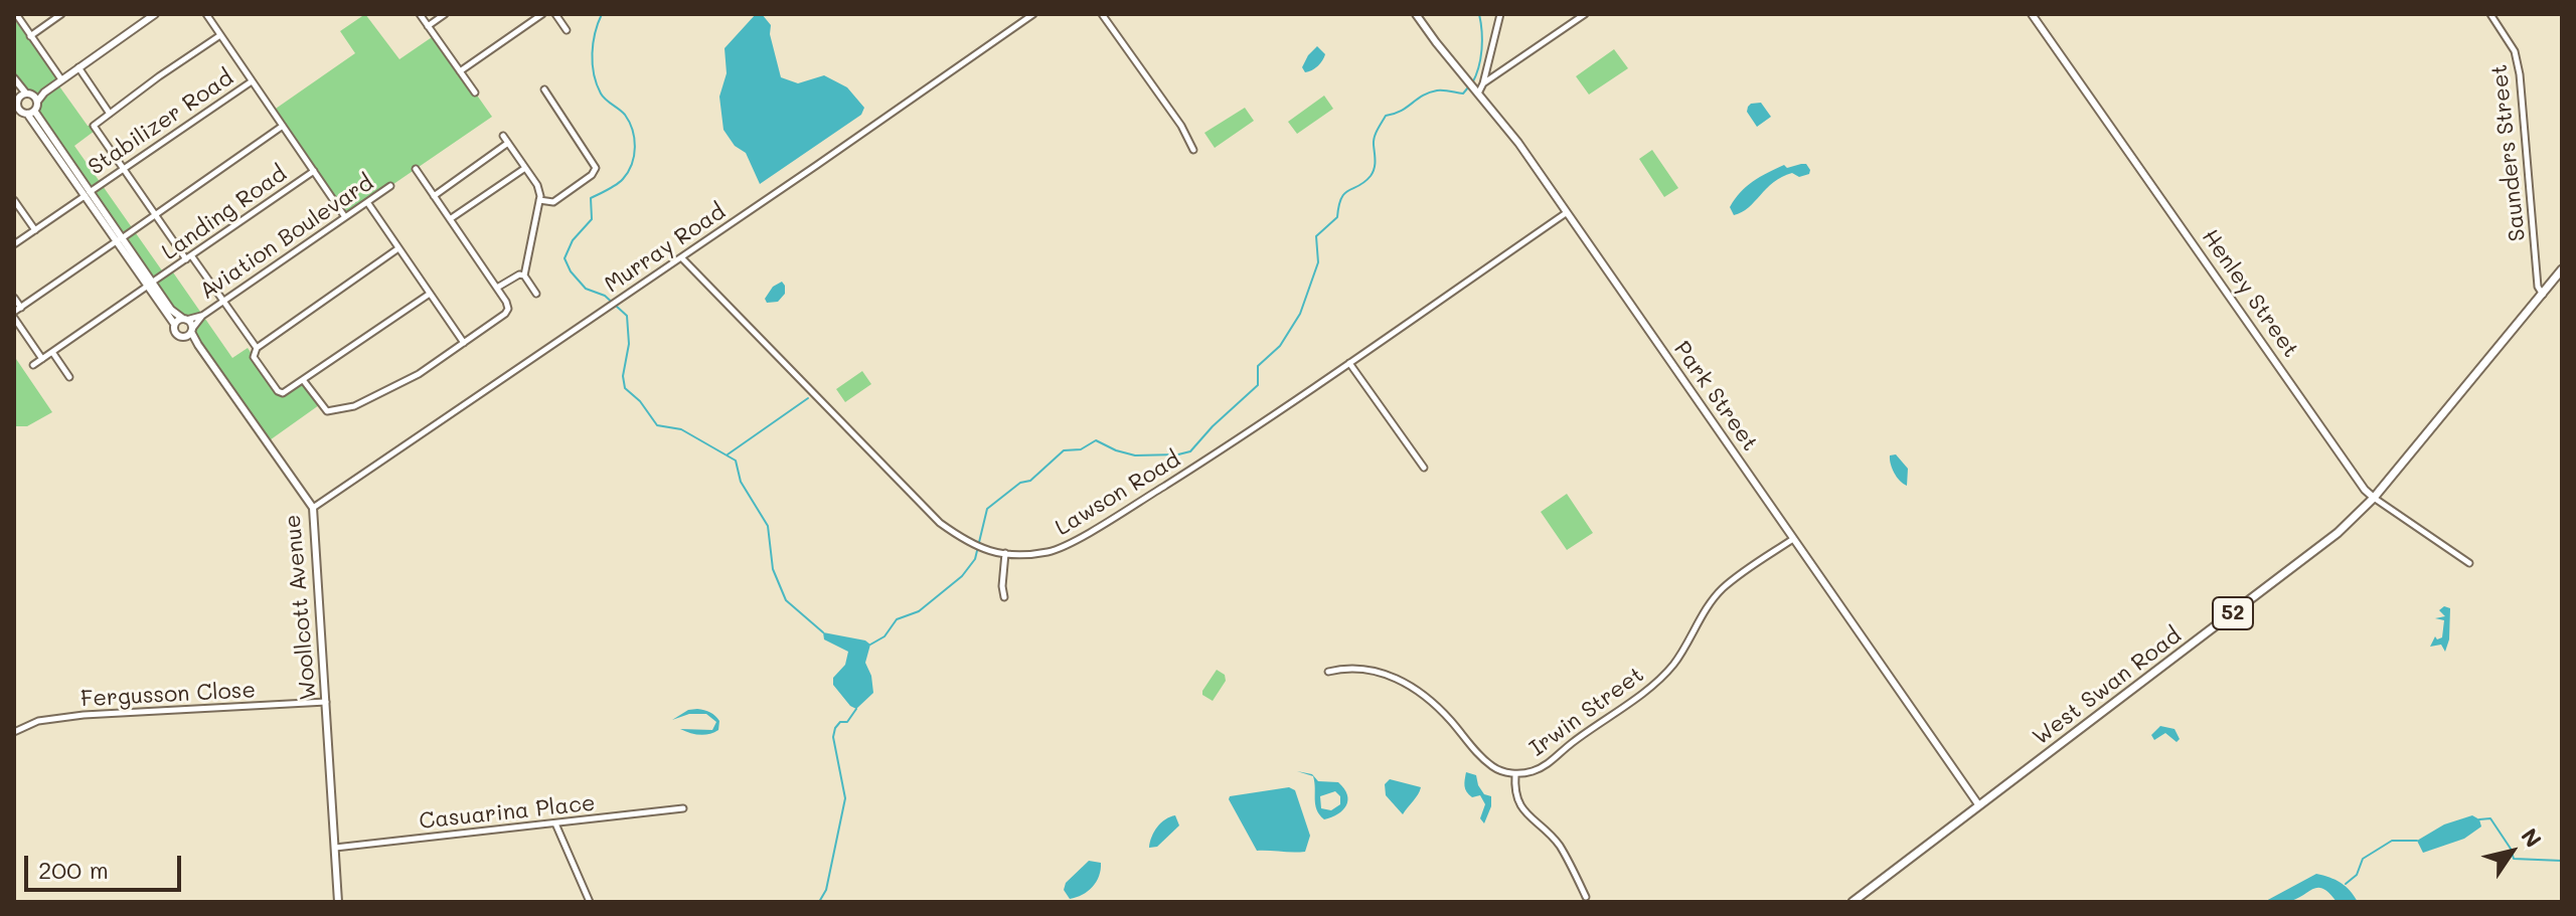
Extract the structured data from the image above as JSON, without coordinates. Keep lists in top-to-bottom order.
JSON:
{
  "streets": {
    "main road": ["52", "West Swan Road"],
    "street": [
      "Stabilizer Road",
      "Saunders Street",
      "Landing Road",
      "Aviation Boulevard",
      "Murray Road",
      "Henley Street",
      "Park Street",
      "Lawson Road",
      "Woollcott Avenue",
      "Fergusson Close",
      "Irwin Street",
      "Casuarina Place"
    ]
  },
  "crossings": [
    ["Stabilizer Road", "Woollcott Avenue"],
    ["Saunders Street", "West Swan Road"],
    ["Landing Road", "Woollcott Avenue"],
    ["Aviation Boulevard", "Woollcott Avenue"],
    ["Murray Road", "Lawson Road"],
    ["Murray Road", "Woollcott Avenue"],
    ["Henley Street", "West Swan Road"],
    ["Park Street", "Lawson Road"],
    ["Park Street", "West Swan Road"],
    ["Park Street", "Irwin Street"],
    ["Woollcott Avenue", "Fergusson Close"],
    ["Woollcott Avenue", "Casuarina Place"]
  ],
  "scale_bar": "200 m",
  "north": "top right"
}
